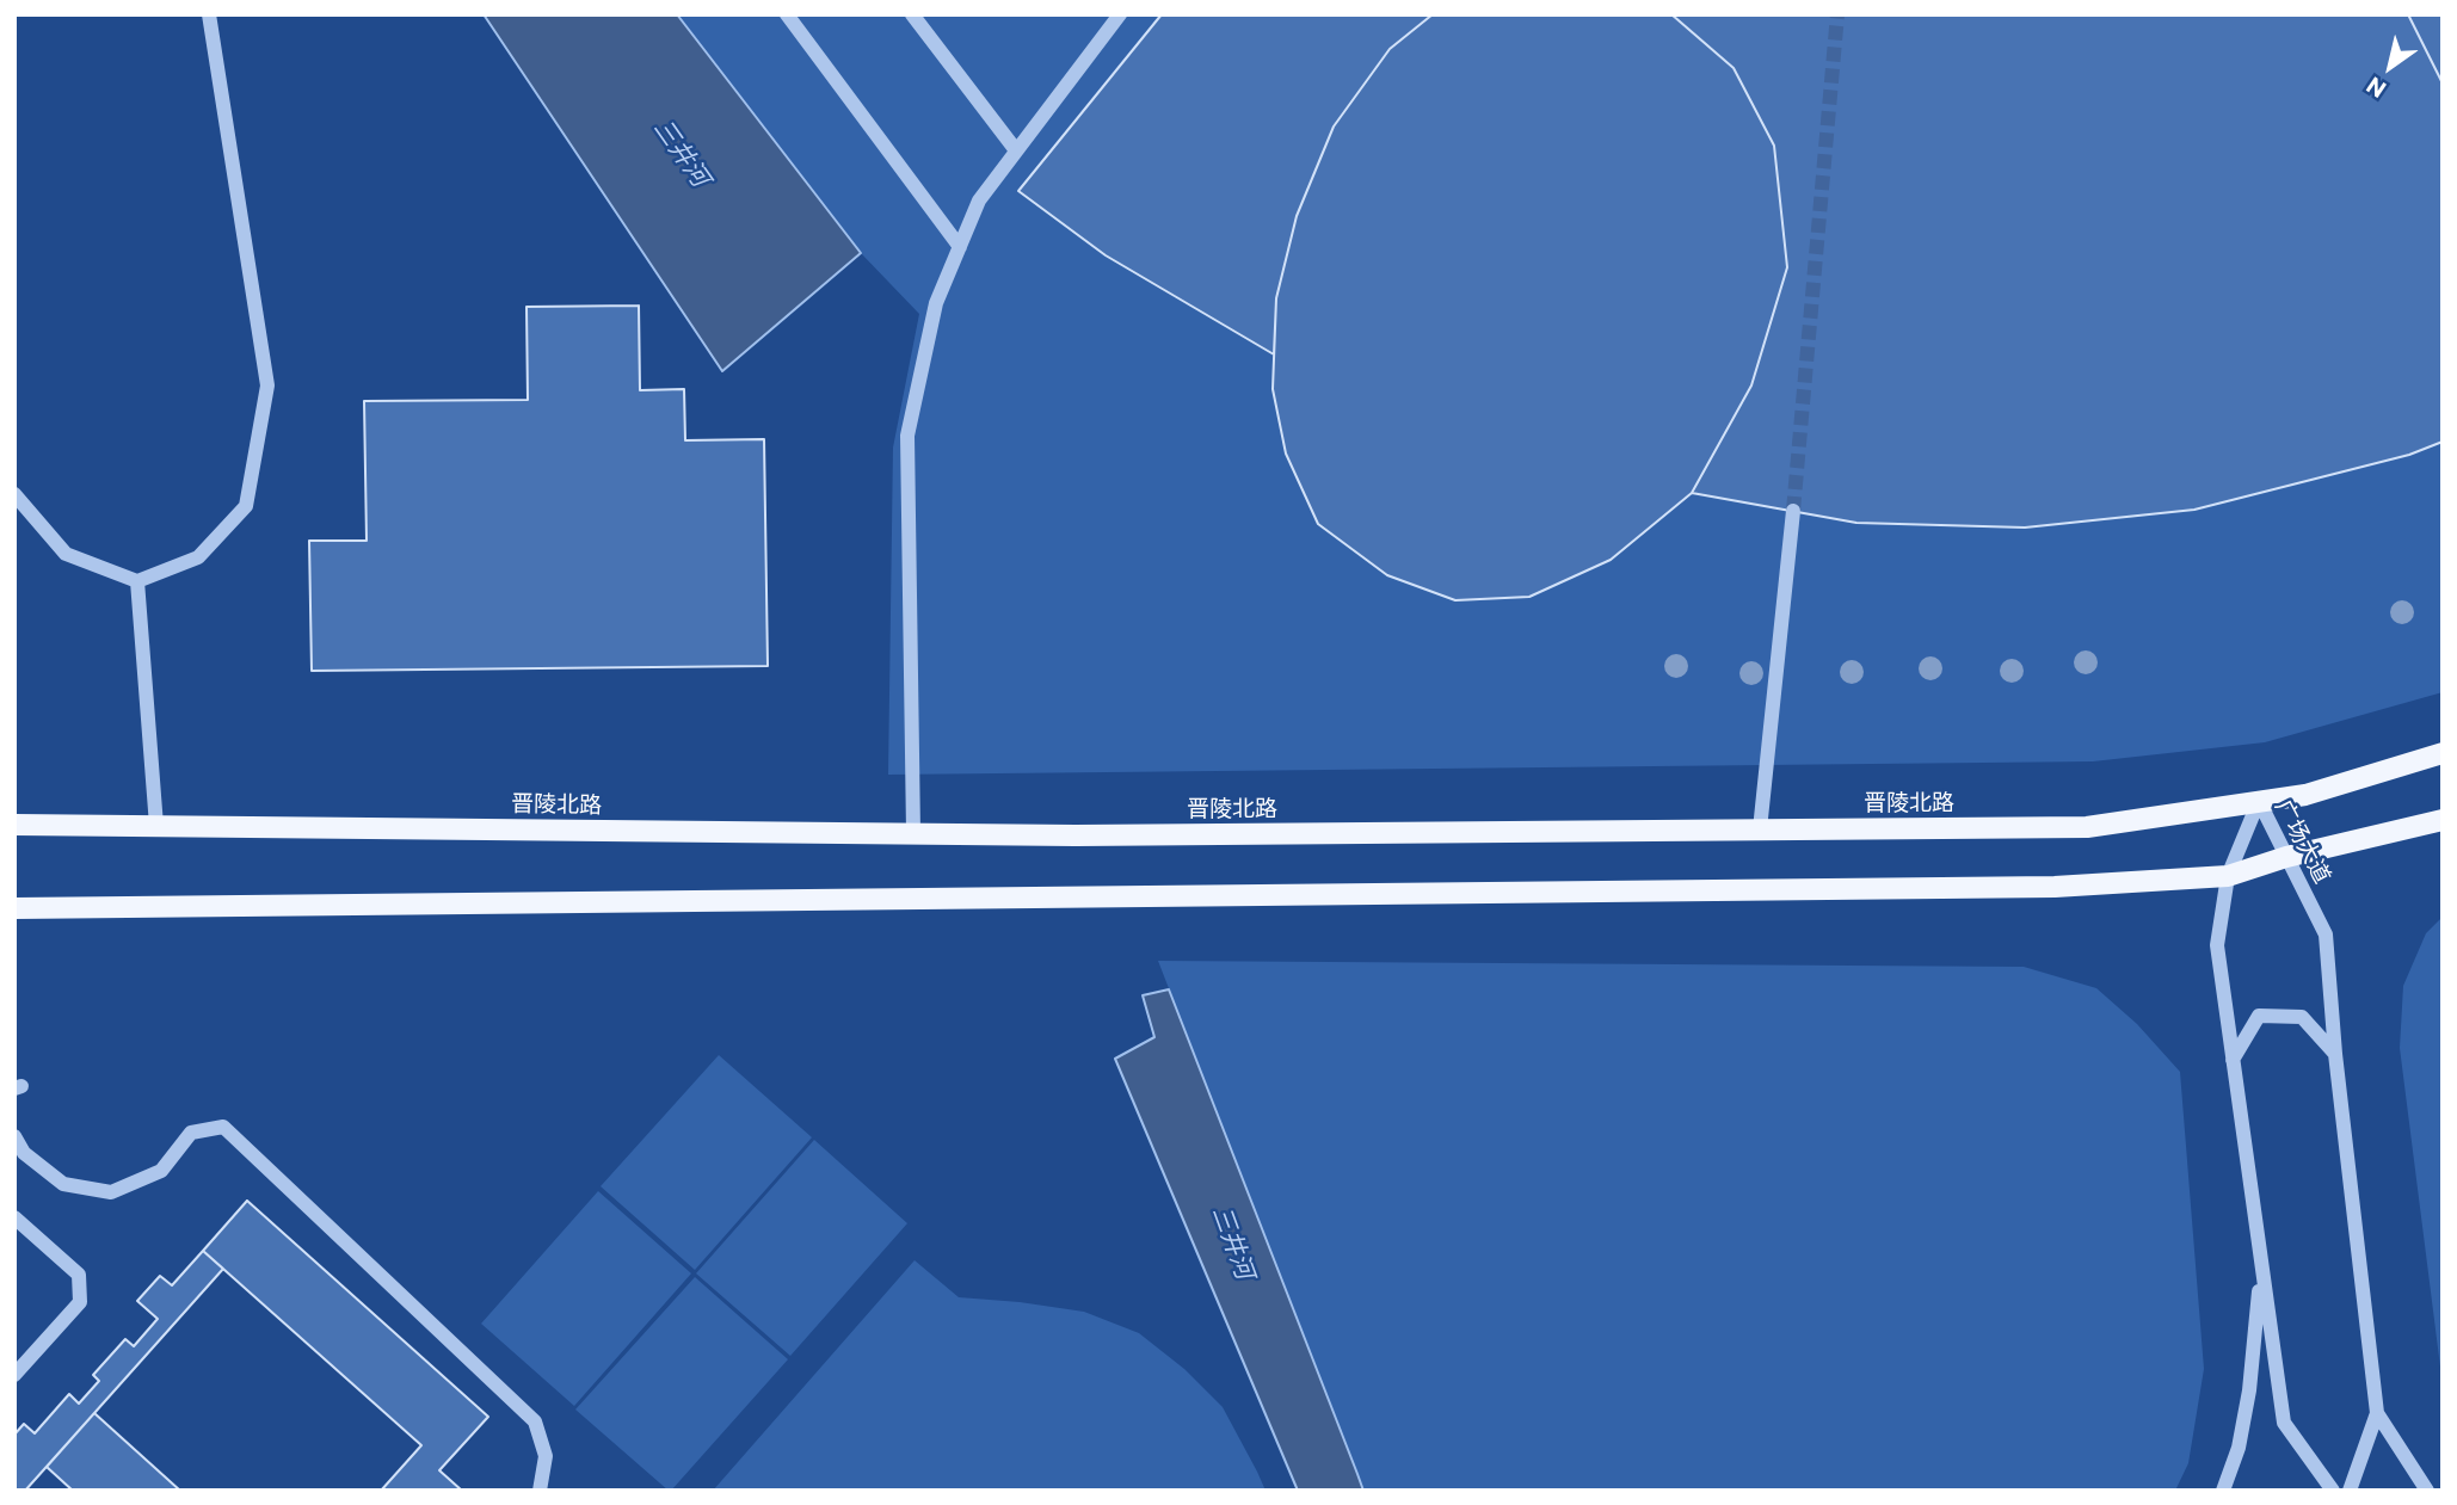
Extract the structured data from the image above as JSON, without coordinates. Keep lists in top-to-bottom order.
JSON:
{
  "streets": {
    "main road": ["晋陵北路"],
    "street": ["广场大道"]
  },
  "crossings": [
    ["晋陵北路", "广场大道"]
  ],
  "water": ["三井河"],
  "north": "bottom left"
}
